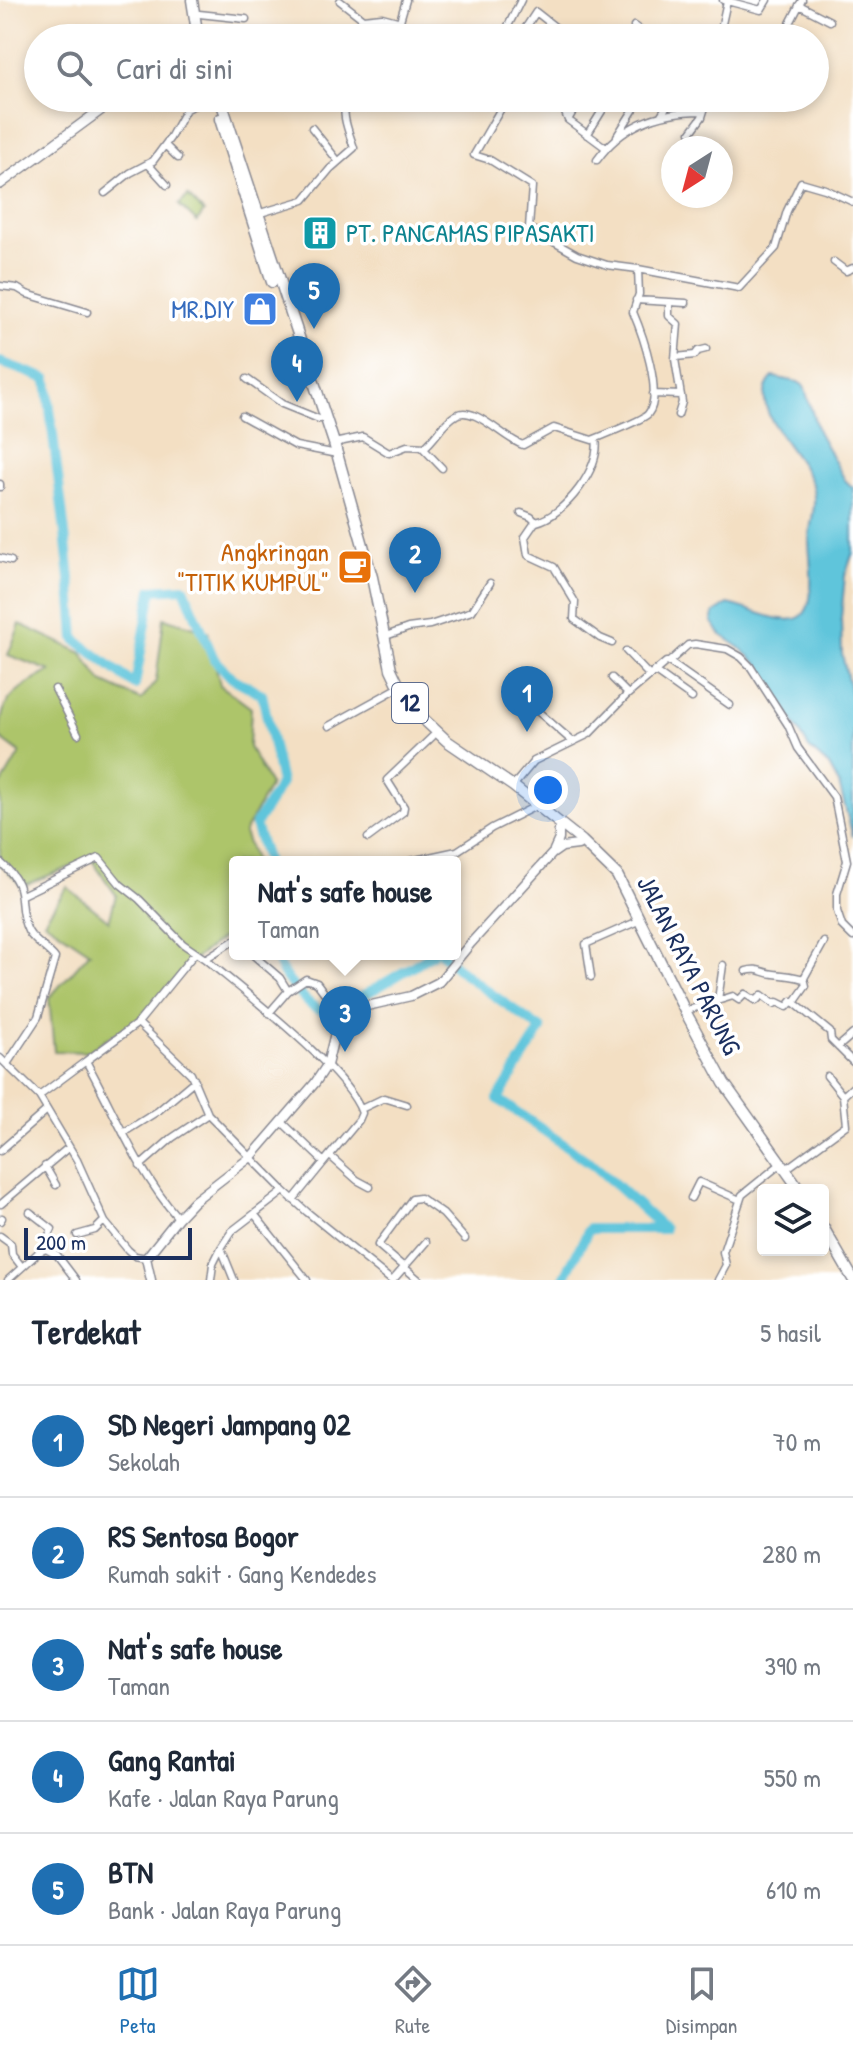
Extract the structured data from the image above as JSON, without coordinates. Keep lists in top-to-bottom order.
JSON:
{
  "streets": {
    "highway": ["12", "JALAN RAYA PARUNG"]
  },
  "places": {
    "building": ["PT. PANCAMAS PIPASAKTI"],
    "shop": ["MR.DIY"],
    "cafe": ["Angkringan \"TITIK KUMPUL\""]
  },
  "scale_bar": "200 m",
  "north": "bottom left",
  "page": {
    "search": "Cari di sini",
    "pins": [
      "5",
      "4",
      "2",
      "1",
      "3"
    ],
    "popup": ["Nat's safe house", "Taman"],
    "scale": "200 m",
    "heading": ["Terdekat", "5 hasil"],
    "list": [
      {
        "mark": "1",
        "name": "SD Negeri Jampang 02",
        "note": "Sekolah",
        "value": "70 m"
      },
      {
        "mark": "2",
        "name": "RS Sentosa Bogor",
        "note": "Rumah sakit · Gang Kendedes",
        "value": "280 m"
      },
      {
        "mark": "3",
        "name": "Nat's safe house",
        "note": "Taman",
        "value": "390 m"
      },
      {
        "mark": "4",
        "name": "Gang Rantai",
        "note": "Kafe · Jalan Raya Parung",
        "value": "550 m"
      },
      {
        "mark": "5",
        "name": "BTN",
        "note": "Bank · Jalan Raya Parung",
        "value": "610 m"
      }
    ],
    "nav": ["Peta", "Rute", "Disimpan"]
  }
}
